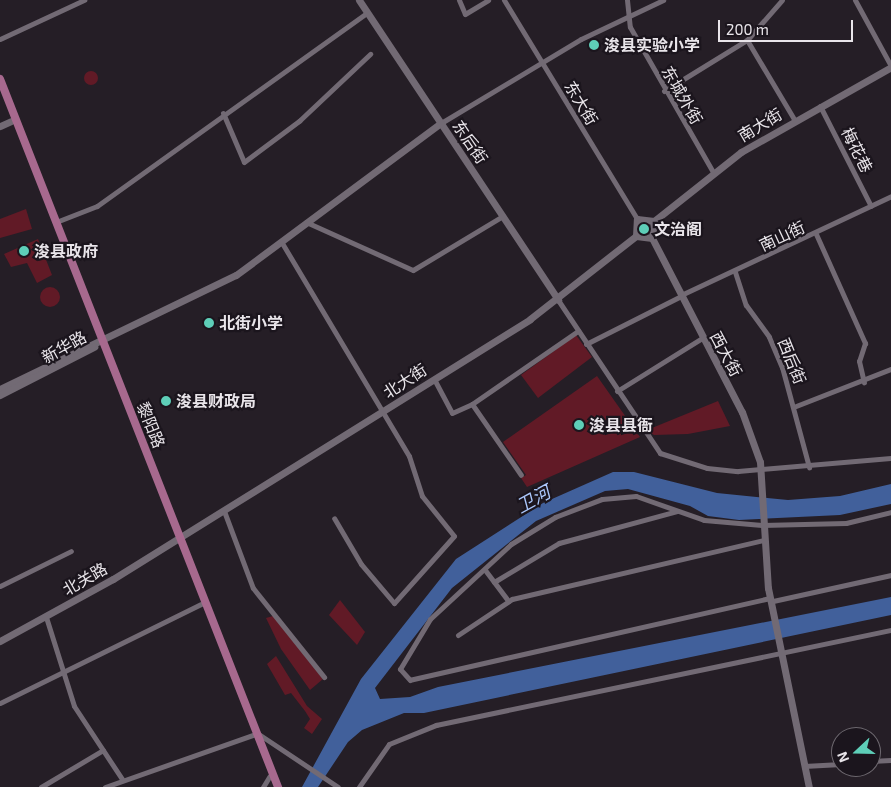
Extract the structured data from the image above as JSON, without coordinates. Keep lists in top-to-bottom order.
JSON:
{
  "streets": {
    "main road": ["黎阳路"],
    "street": [
      "东城外街",
      "东大街",
      "南大街",
      "东后街",
      "梅花巷",
      "南山街",
      "新华路",
      "西大街",
      "西后街",
      "北大街",
      "北关路"
    ]
  },
  "crossings": [
    ["东城外街", "南大街"],
    ["南大街", "梅花巷"],
    ["东后街", "北大街"],
    ["梅花巷", "南山街"],
    ["南山街", "西大街"],
    ["南山街", "西后街"],
    ["新华路", "黎阳路"],
    ["北大街", "黎阳路"],
    ["北大街", "北关路"],
    ["黎阳路", "北关路"]
  ],
  "water": ["卫河"],
  "places": [
    "浚县实验小学",
    "文治阁",
    "浚县政府",
    "北街小学",
    "浚县财政局",
    "浚县县衙"
  ],
  "scale_bar": "200 m",
  "north": "left"
}
